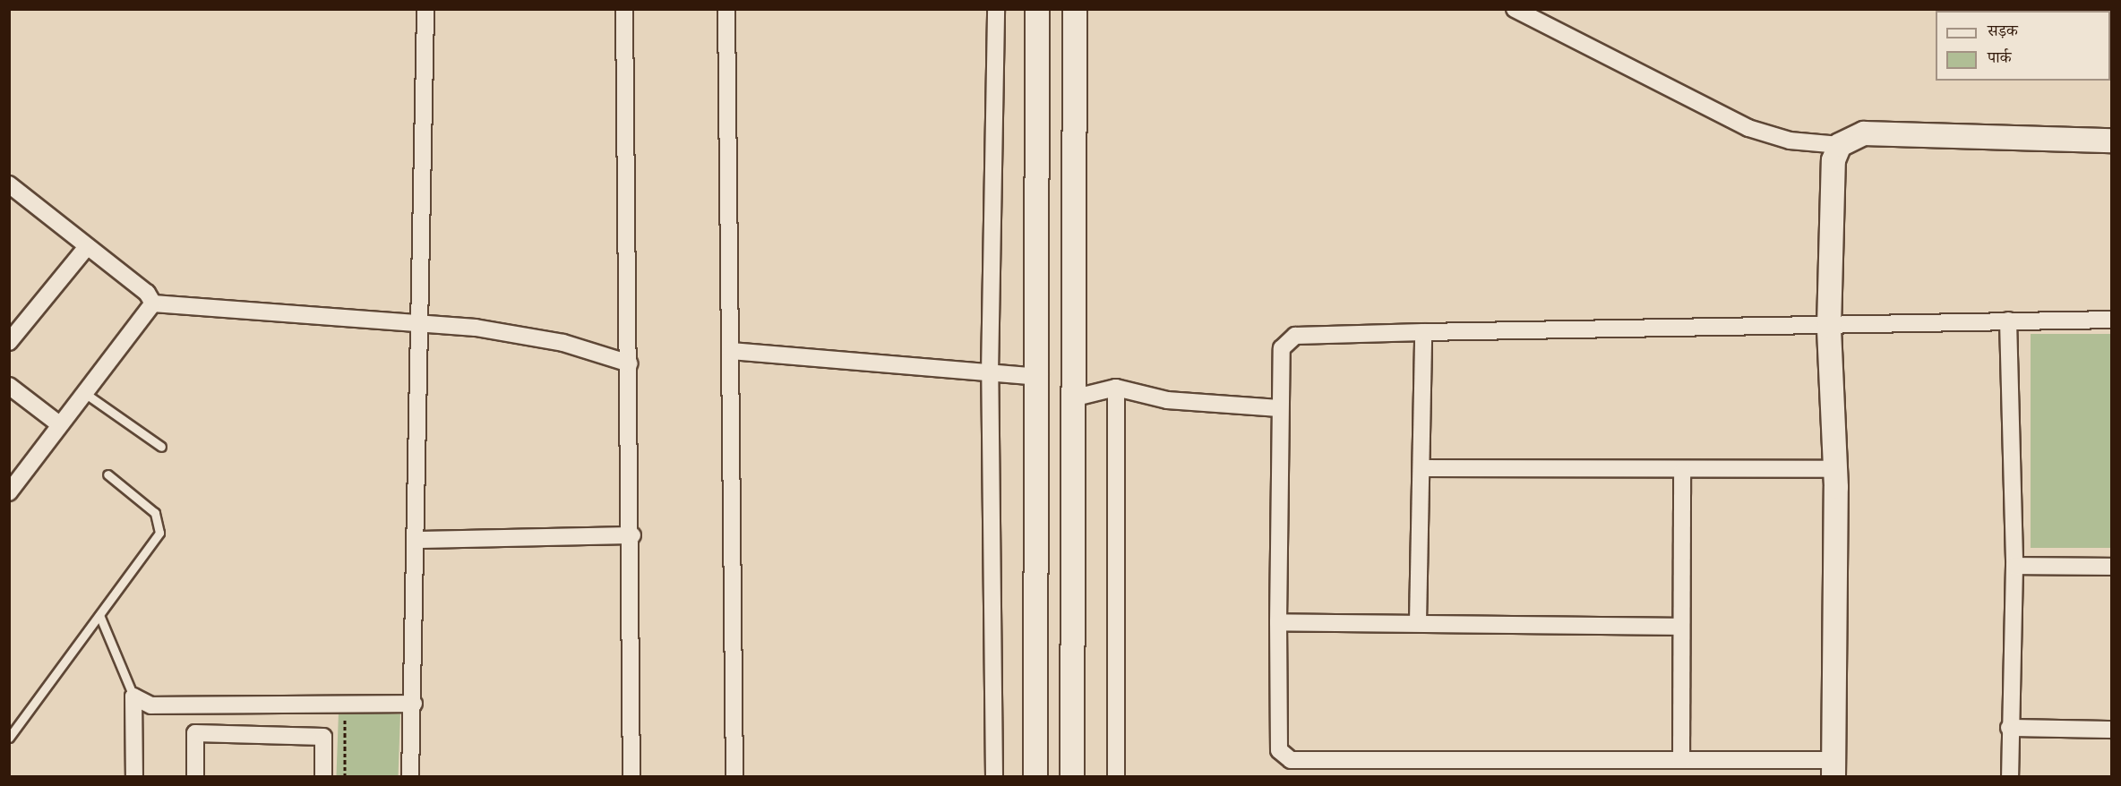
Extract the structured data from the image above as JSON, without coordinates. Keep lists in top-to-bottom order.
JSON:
{
  "legend": ["सड़क", "पार्क"]
}
